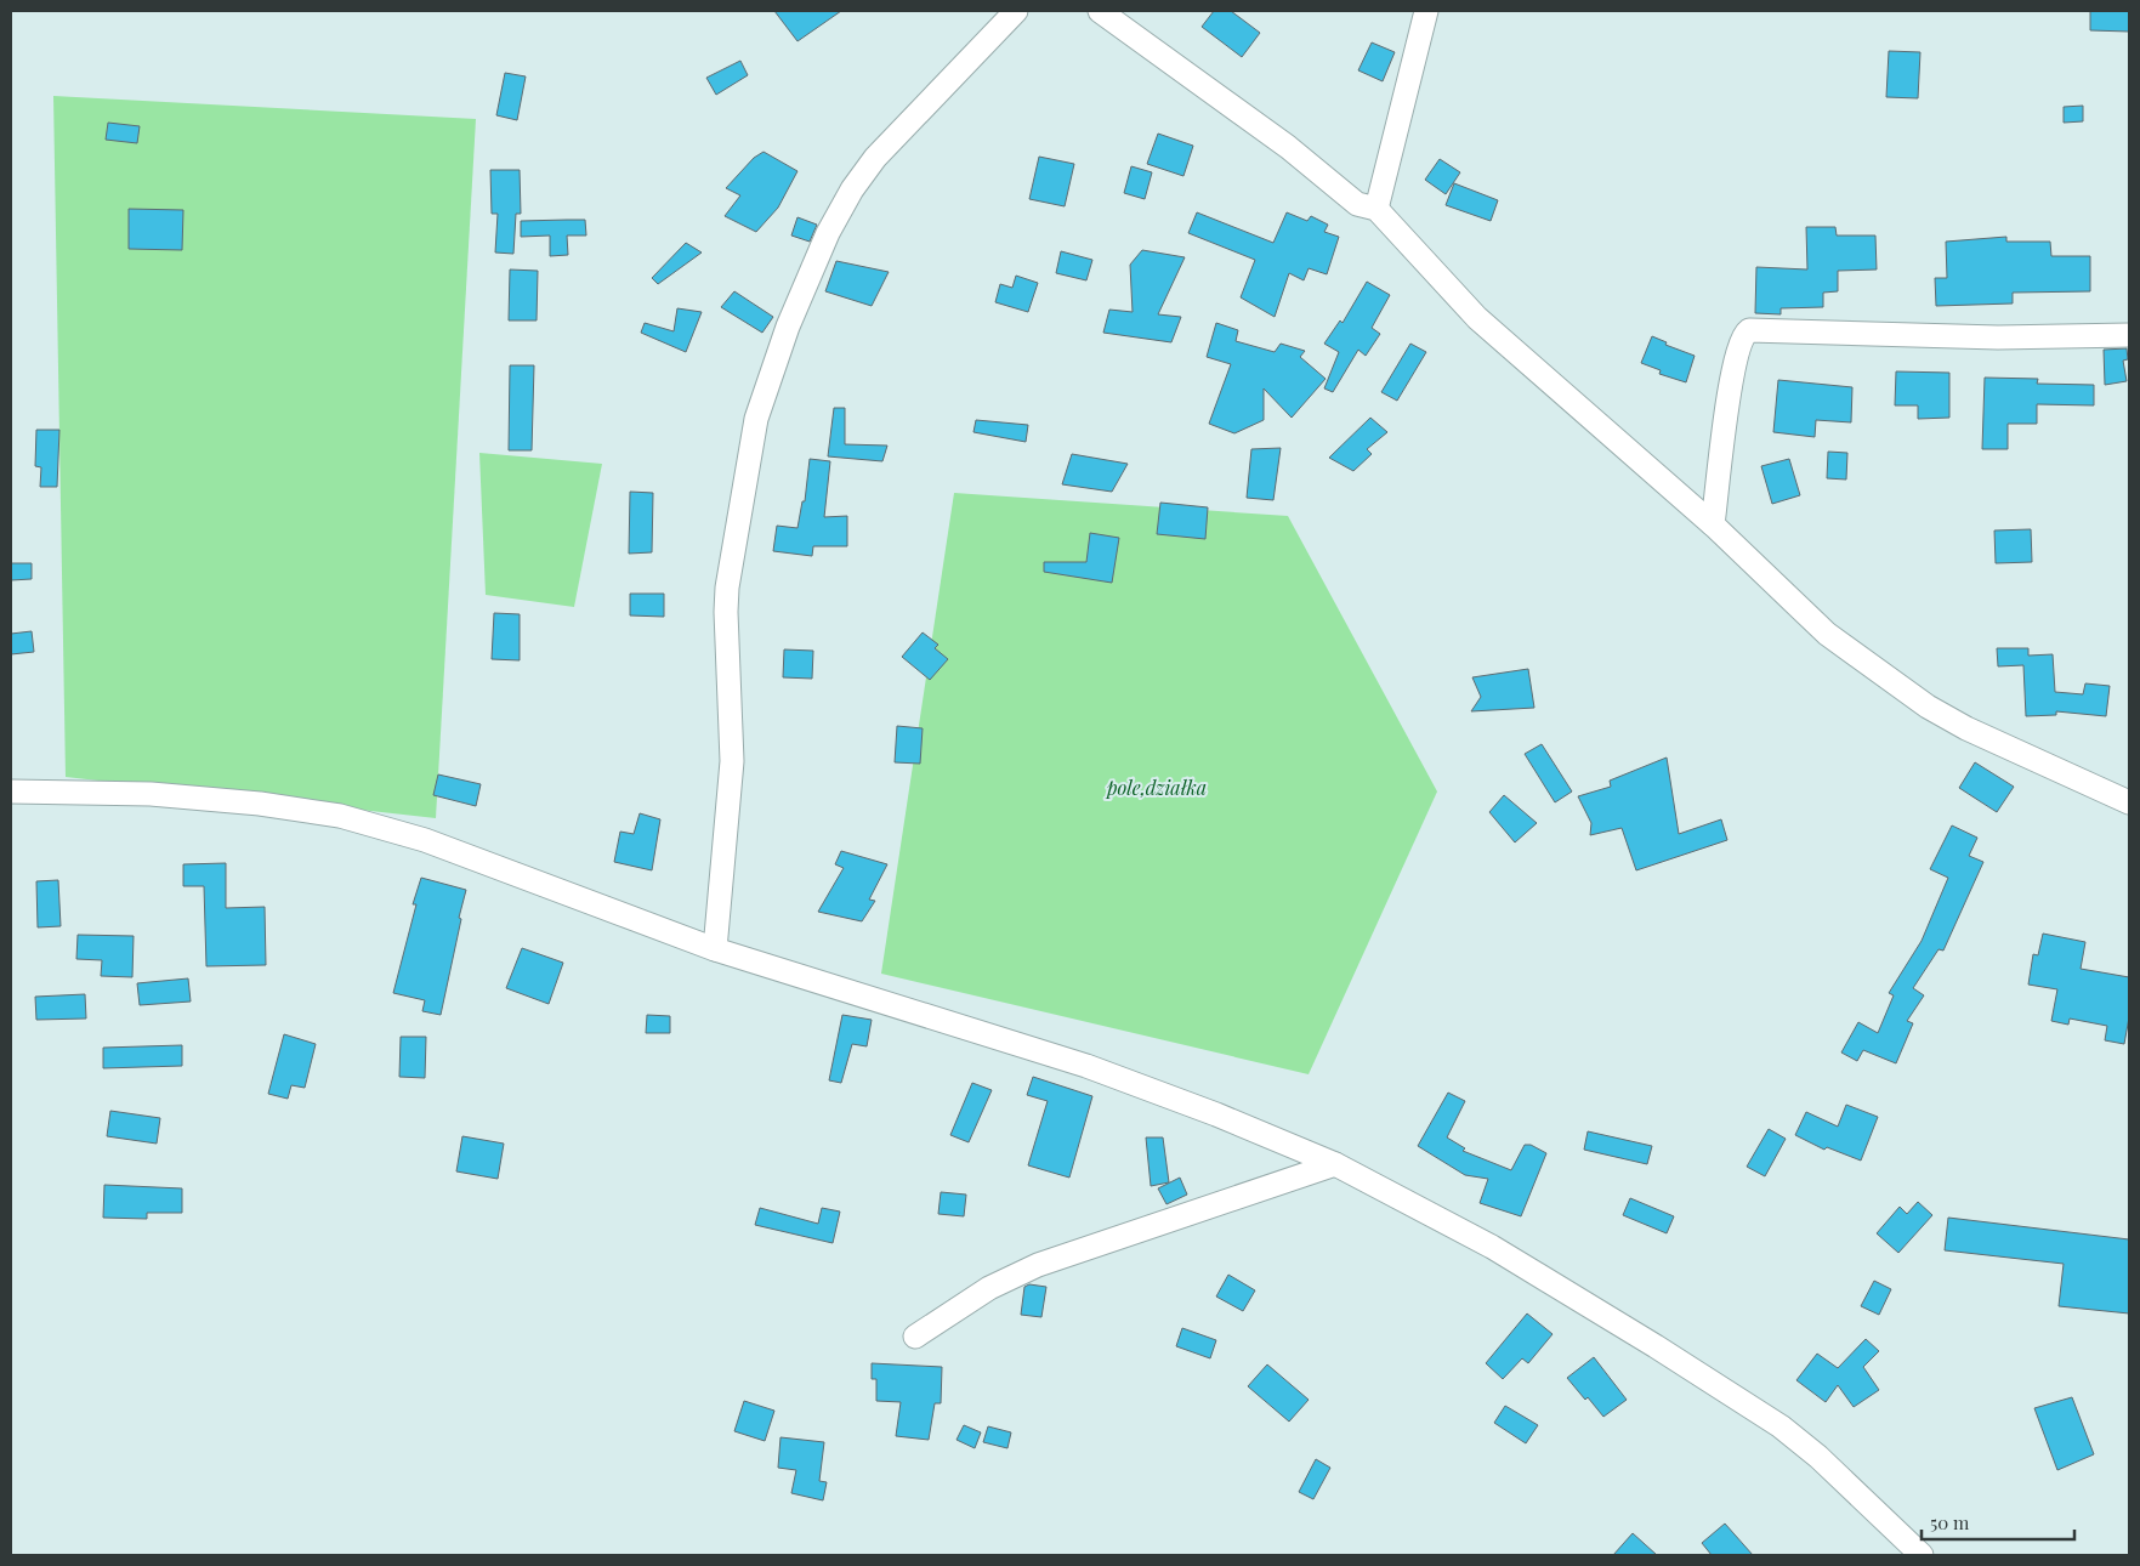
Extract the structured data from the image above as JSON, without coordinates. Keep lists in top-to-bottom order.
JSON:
{
  "parks": ["pole,działka"],
  "scale_bar": "50 m"
}
